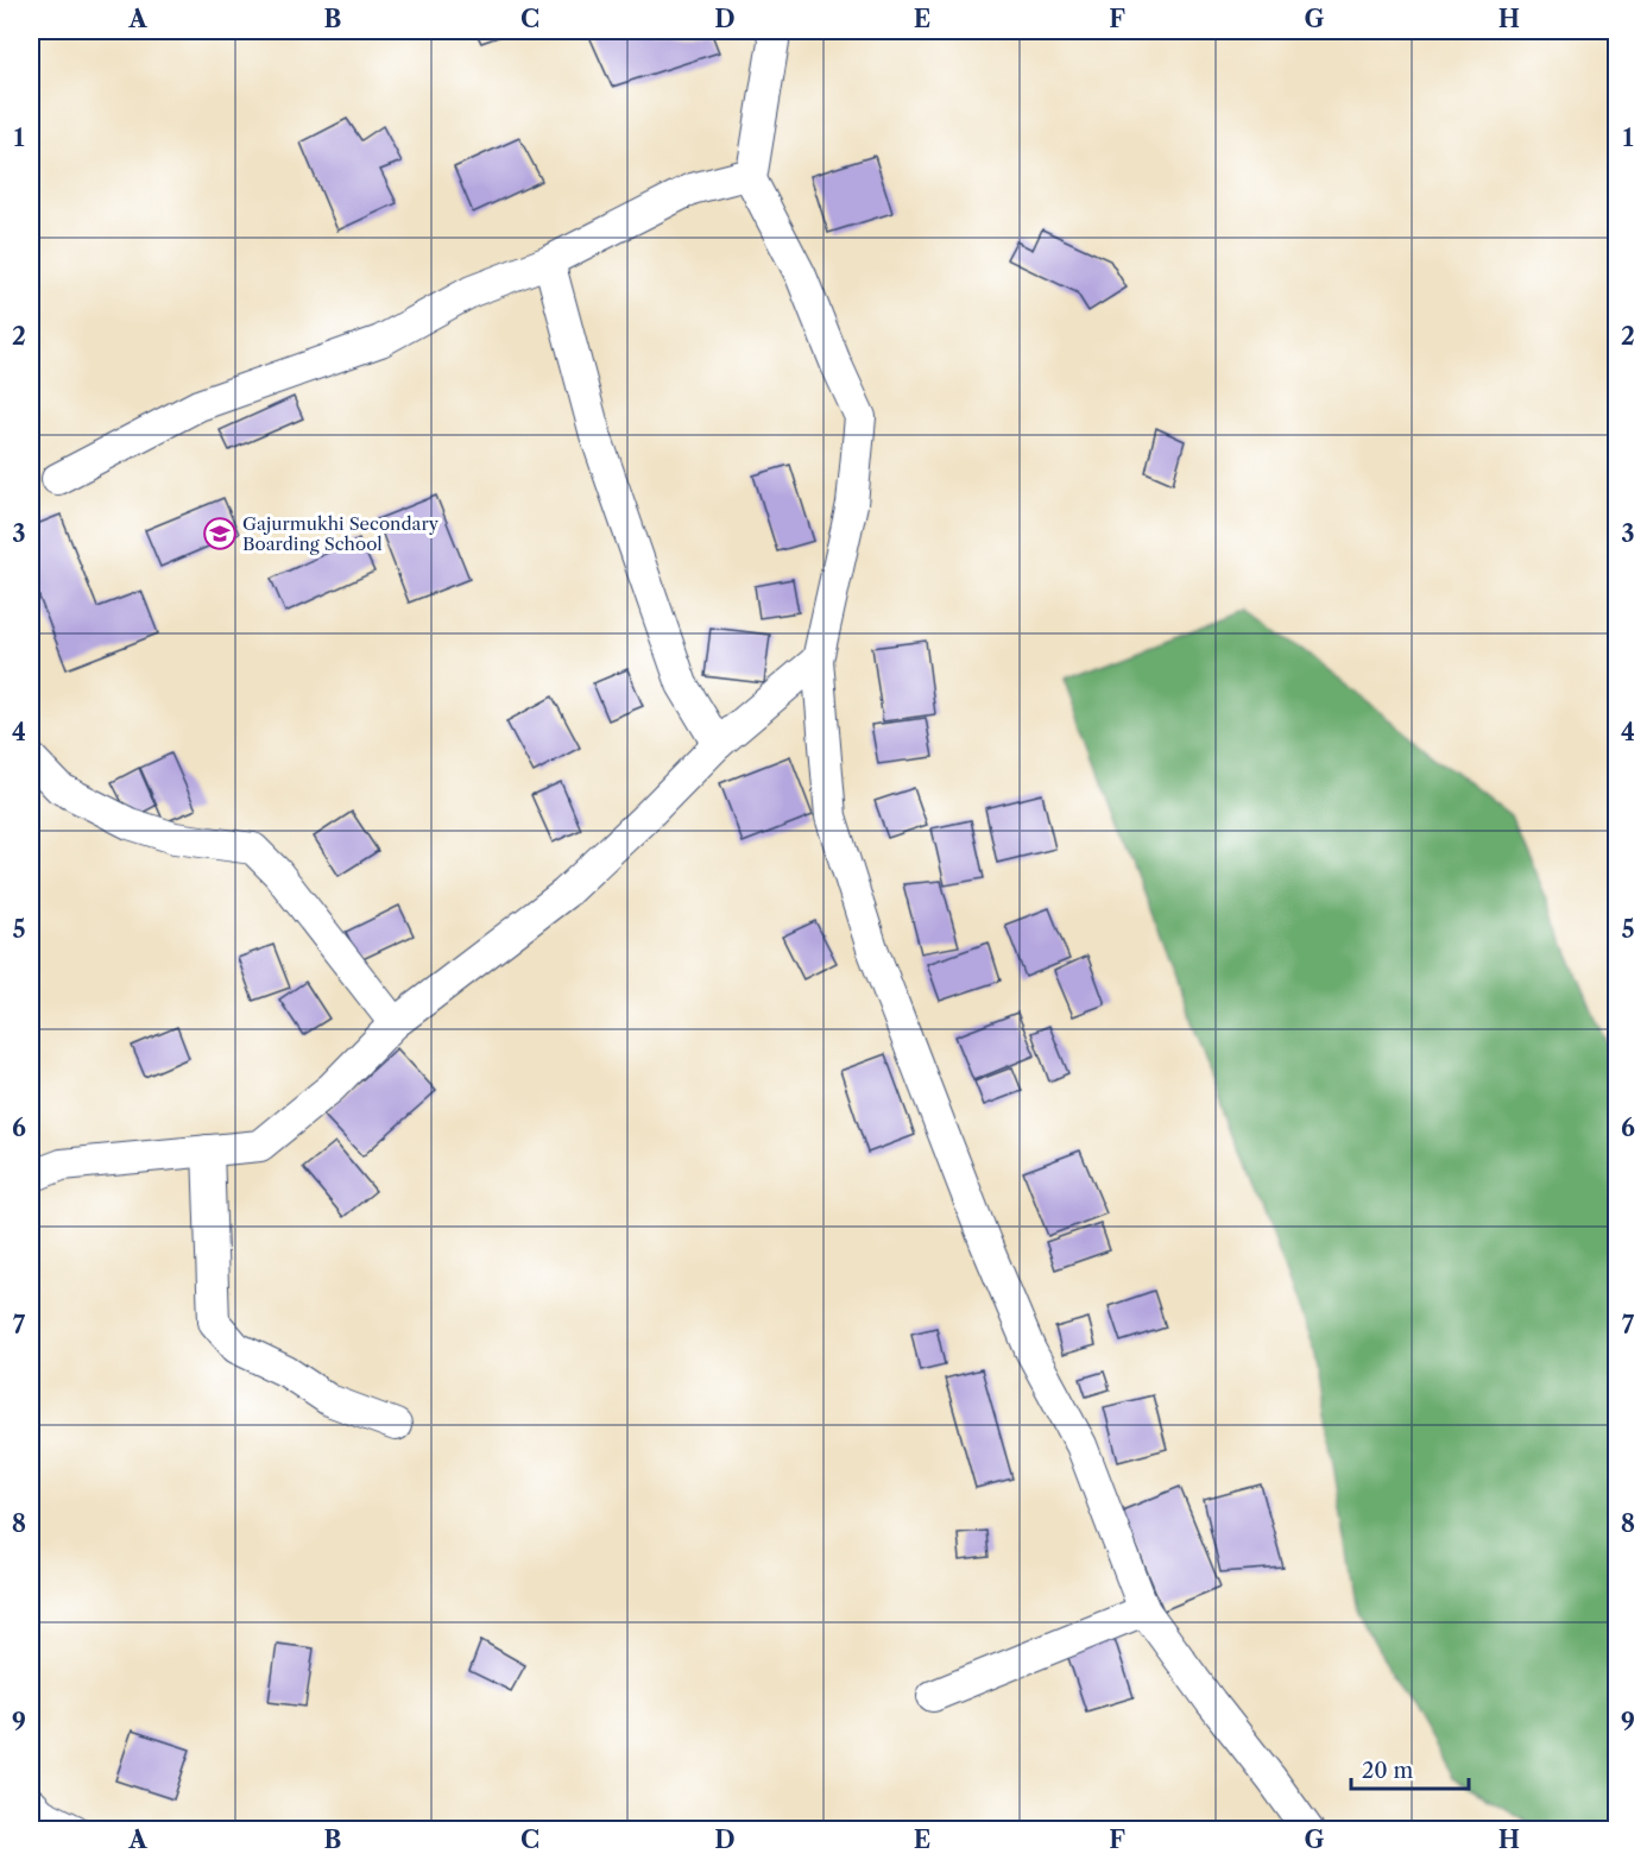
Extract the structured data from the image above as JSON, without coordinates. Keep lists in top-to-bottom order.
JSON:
{
  "places": {
    "school or university": ["Gajurmukhi Secondary Boarding School"]
  },
  "scale_bar": "20 m",
  "grid": {
    "columns": [
      "A",
      "B",
      "C",
      "D",
      "E",
      "F",
      "G",
      "H"
    ],
    "rows": [
      "1",
      "2",
      "3",
      "4",
      "5",
      "6",
      "7",
      "8",
      "9"
    ]
  }
}
